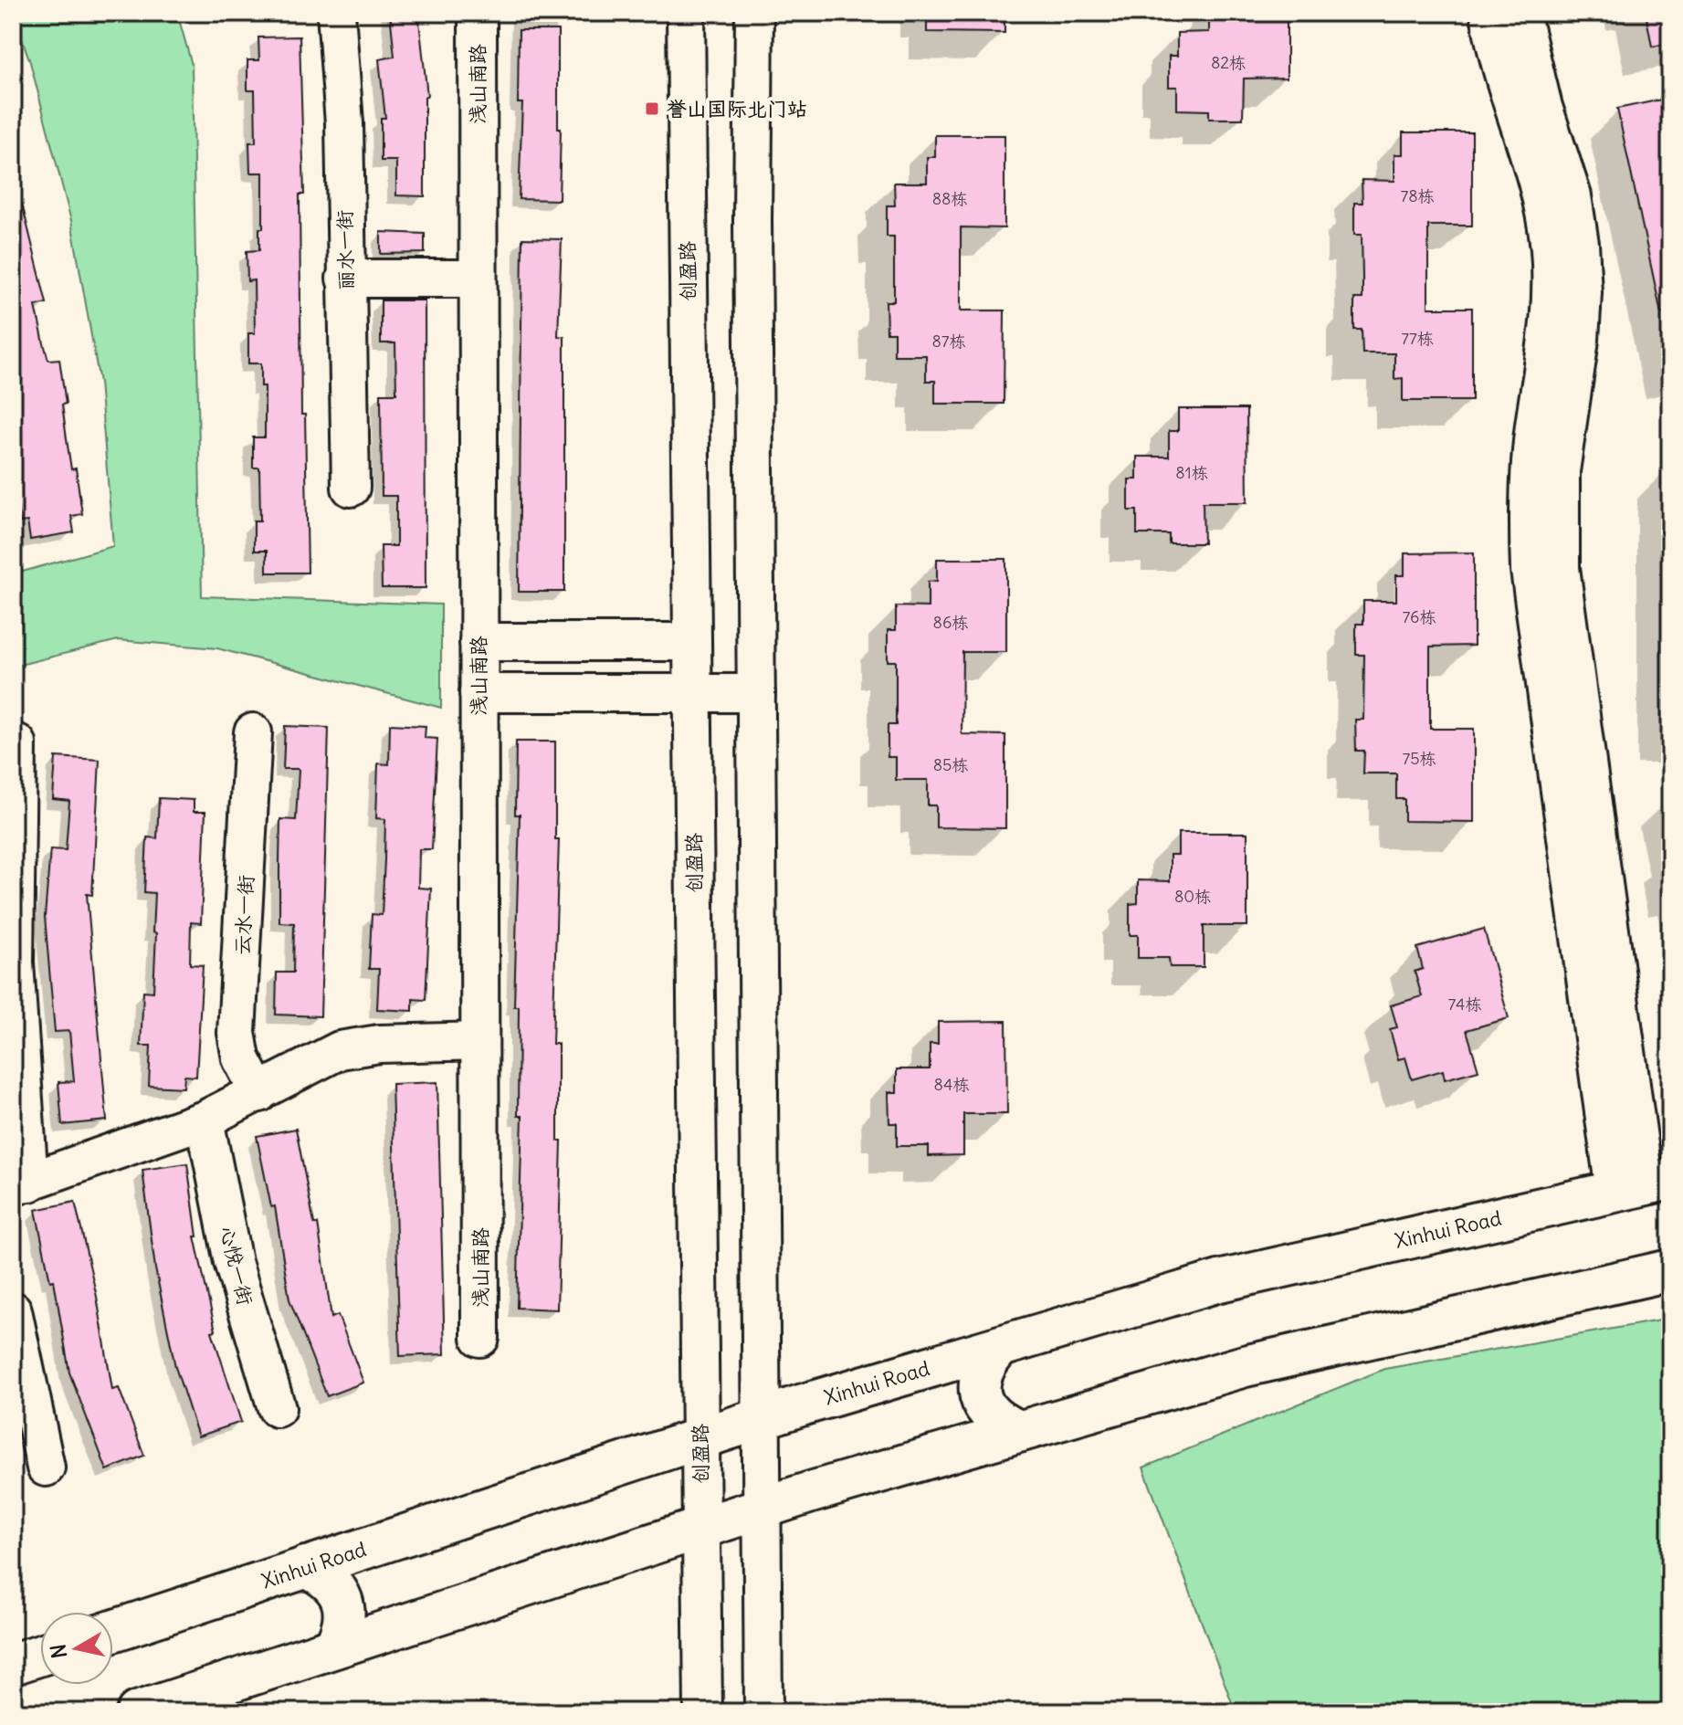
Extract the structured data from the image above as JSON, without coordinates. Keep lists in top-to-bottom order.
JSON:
{
  "streets": {
    "main road": ["Xinhui Road"],
    "street": [
      "浅山南路",
      "丽水一街",
      "创盈路",
      "云水一街",
      "心悦一街"
    ]
  },
  "crossings": [
    ["创盈路", "Xinhui Road"]
  ],
  "places": {
    "transit": ["誉山国际北门站"]
  },
  "house_numbers": [
    "82栋",
    "78栋",
    "88栋",
    "77栋",
    "87栋",
    "81栋",
    "76栋",
    "86栋",
    "75栋",
    "85栋",
    "80栋",
    "74栋",
    "84栋"
  ],
  "north": "left"
}
